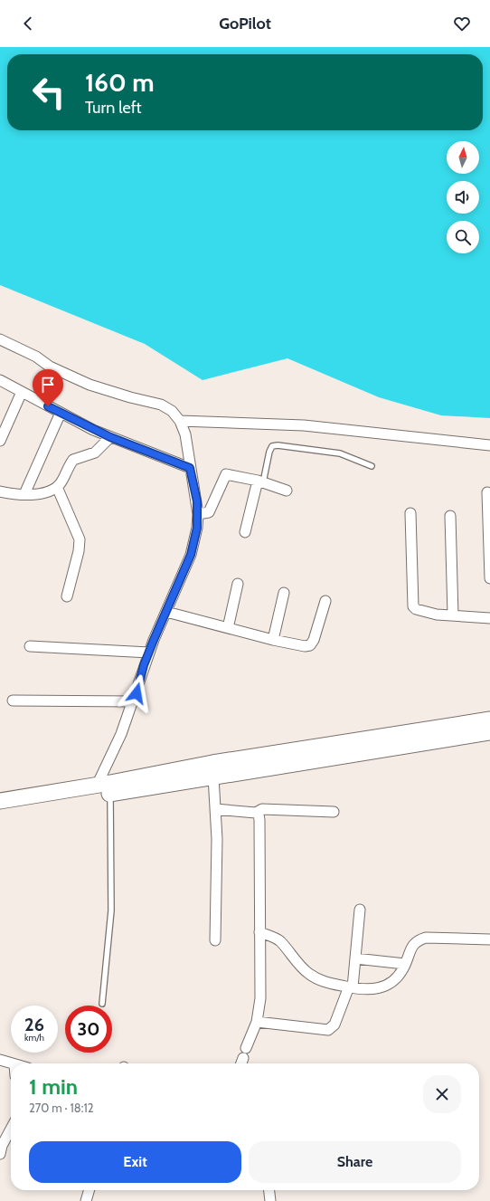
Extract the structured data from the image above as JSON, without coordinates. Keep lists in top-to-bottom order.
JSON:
{
  "north": "top",
  "page": {
    "header": "GoPilot",
    "turn": ["160 m", "Turn left"],
    "speed": "26 km/h",
    "limit": "30",
    "heading": ["1 min", "270 m · 18:12"],
    "buttons": ["Exit", "Share"]
  }
}
